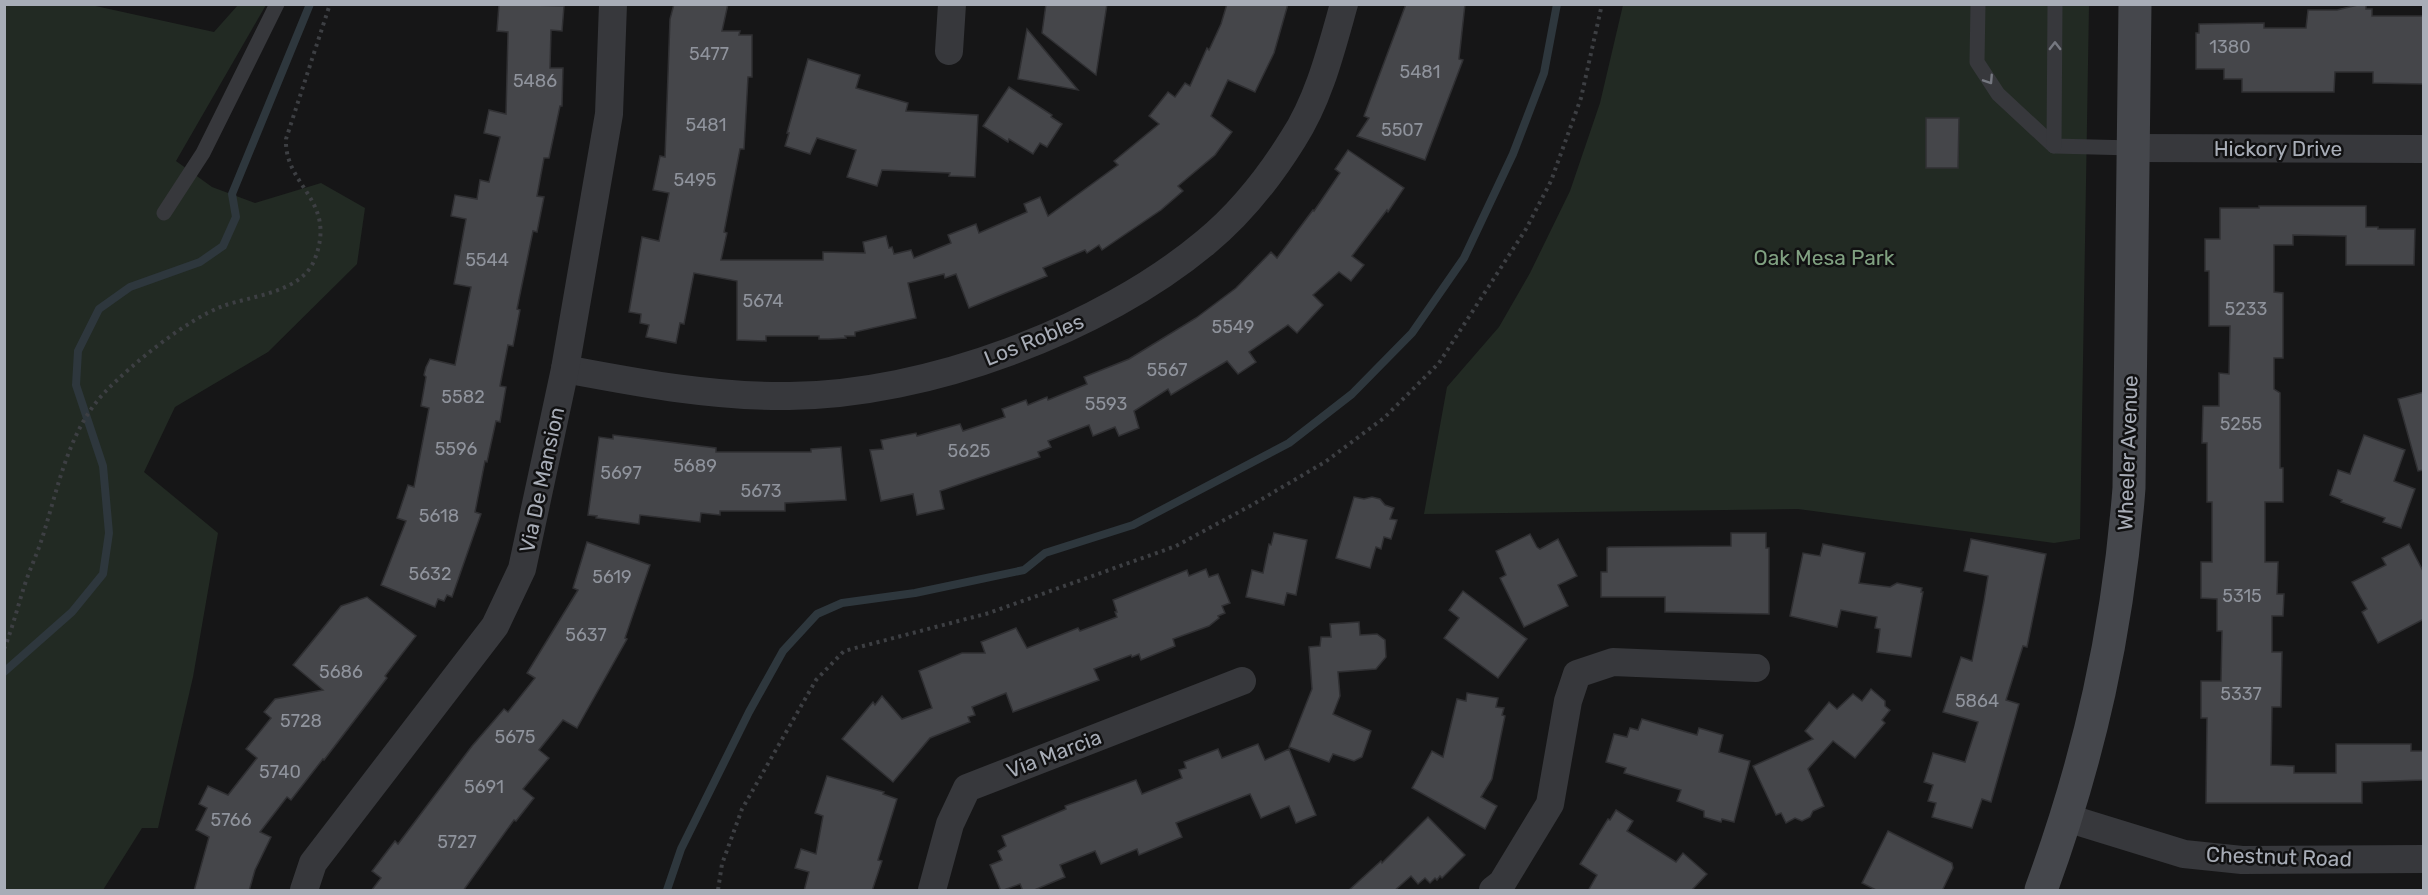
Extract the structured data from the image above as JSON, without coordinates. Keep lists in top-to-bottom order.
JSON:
{
  "streets": {
    "main road": ["Wheeler Avenue"],
    "street": [
      "Hickory Drive",
      "Los Robles",
      "Via De Mansion",
      "Via Marcia",
      "Chestnut Road"
    ]
  },
  "crossings": [
    ["Hickory Drive", "Wheeler Avenue"],
    ["Los Robles", "Via De Mansion"],
    ["Wheeler Avenue", "Chestnut Road"]
  ],
  "parks": ["Oak Mesa Park"],
  "house_numbers": [
    "1380",
    "5477",
    "5481",
    "5486",
    "5481",
    "5507",
    "5495",
    "5544",
    "5674",
    "5233",
    "5549",
    "5567",
    "5582",
    "5593",
    "5255",
    "5596",
    "5625",
    "5689",
    "5697",
    "5673",
    "5618",
    "5632",
    "5619",
    "5315",
    "5637",
    "5686",
    "5337",
    "5864",
    "5728",
    "5675",
    "5740",
    "5691",
    "5766",
    "5727"
  ]
}
